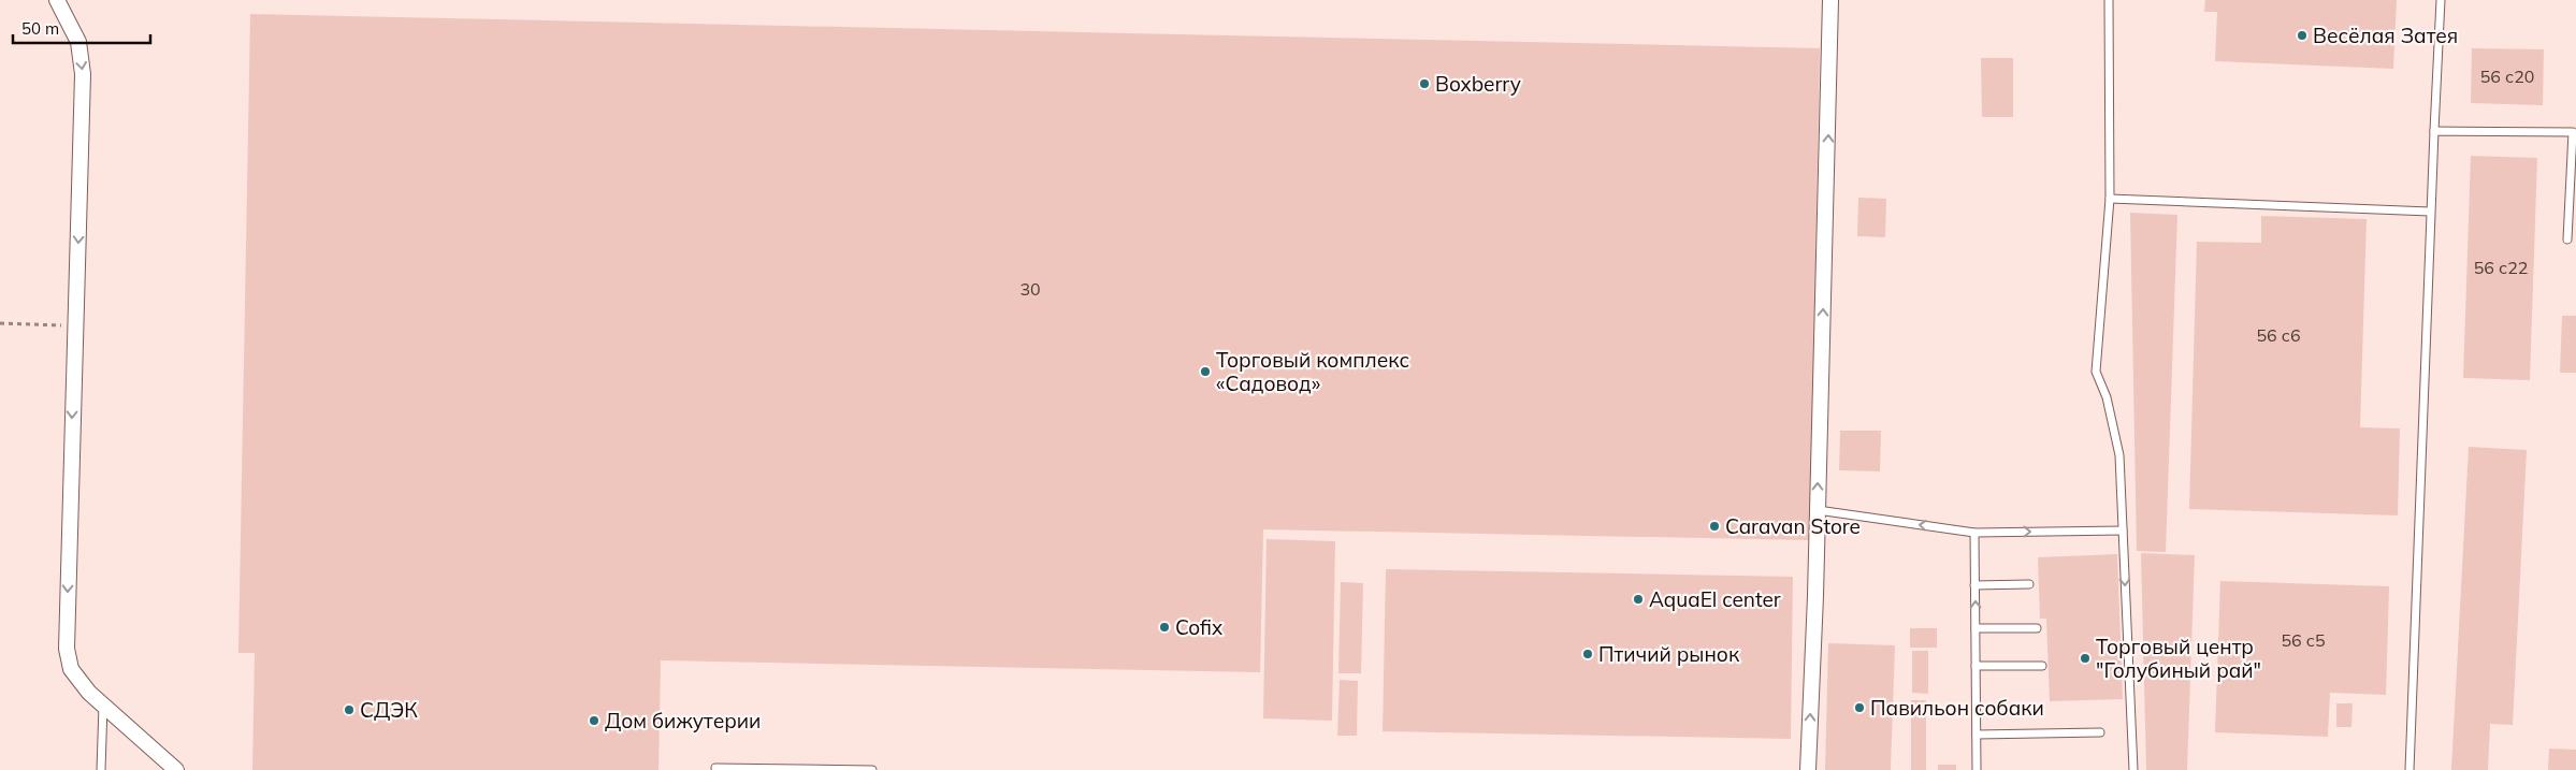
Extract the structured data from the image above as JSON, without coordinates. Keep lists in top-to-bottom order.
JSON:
{
  "places": [
    "Весёлая Затея",
    "Boxberry",
    "Торговый комплекс «Садовод»",
    "Caravan Store",
    "AquaEl center",
    "Cofix",
    "Птичий рынок",
    "Торговый центр \"Голубиный рай\"",
    "Павильон собаки",
    "СДЭК",
    "Дом бижутерии"
  ],
  "house_numbers": [
    "56 с20",
    "56 с22",
    "30",
    "56 с6",
    "56 с5"
  ],
  "scale_bar": "50 m"
}
